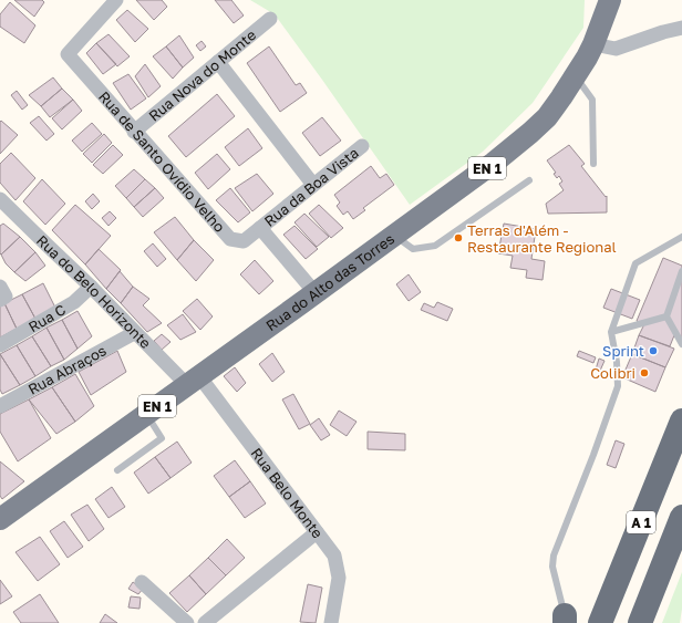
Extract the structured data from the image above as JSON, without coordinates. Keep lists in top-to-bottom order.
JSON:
{
  "streets": {
    "highway": ["A 1"],
    "main road": ["EN 1", "Rua do Alto das Torres"],
    "street": [
      "Rua Nova do Monte",
      "Rua de Santo Ovídio Velho",
      "Rua da Boa Vista",
      "Rua do Belo Horizonte",
      "Rua C",
      "Rua Abraços",
      "Rua Belo Monte"
    ]
  },
  "crossings": [
    ["Rua Nova do Monte", "Rua de Santo Ovídio Velho"],
    ["Rua de Santo Ovídio Velho", "Rua da Boa Vista"],
    ["Rua do Alto das Torres", "Rua do Belo Horizonte"],
    ["Rua do Alto das Torres", "Rua Belo Monte"],
    ["Rua do Belo Horizonte", "Rua C"],
    ["Rua do Belo Horizonte", "Rua Abraços"],
    ["Rua do Belo Horizonte", "Rua Belo Monte"]
  ],
  "places": ["Terras d'Além - Restaurante Regional", "Sprint", "Colibri"]
}
